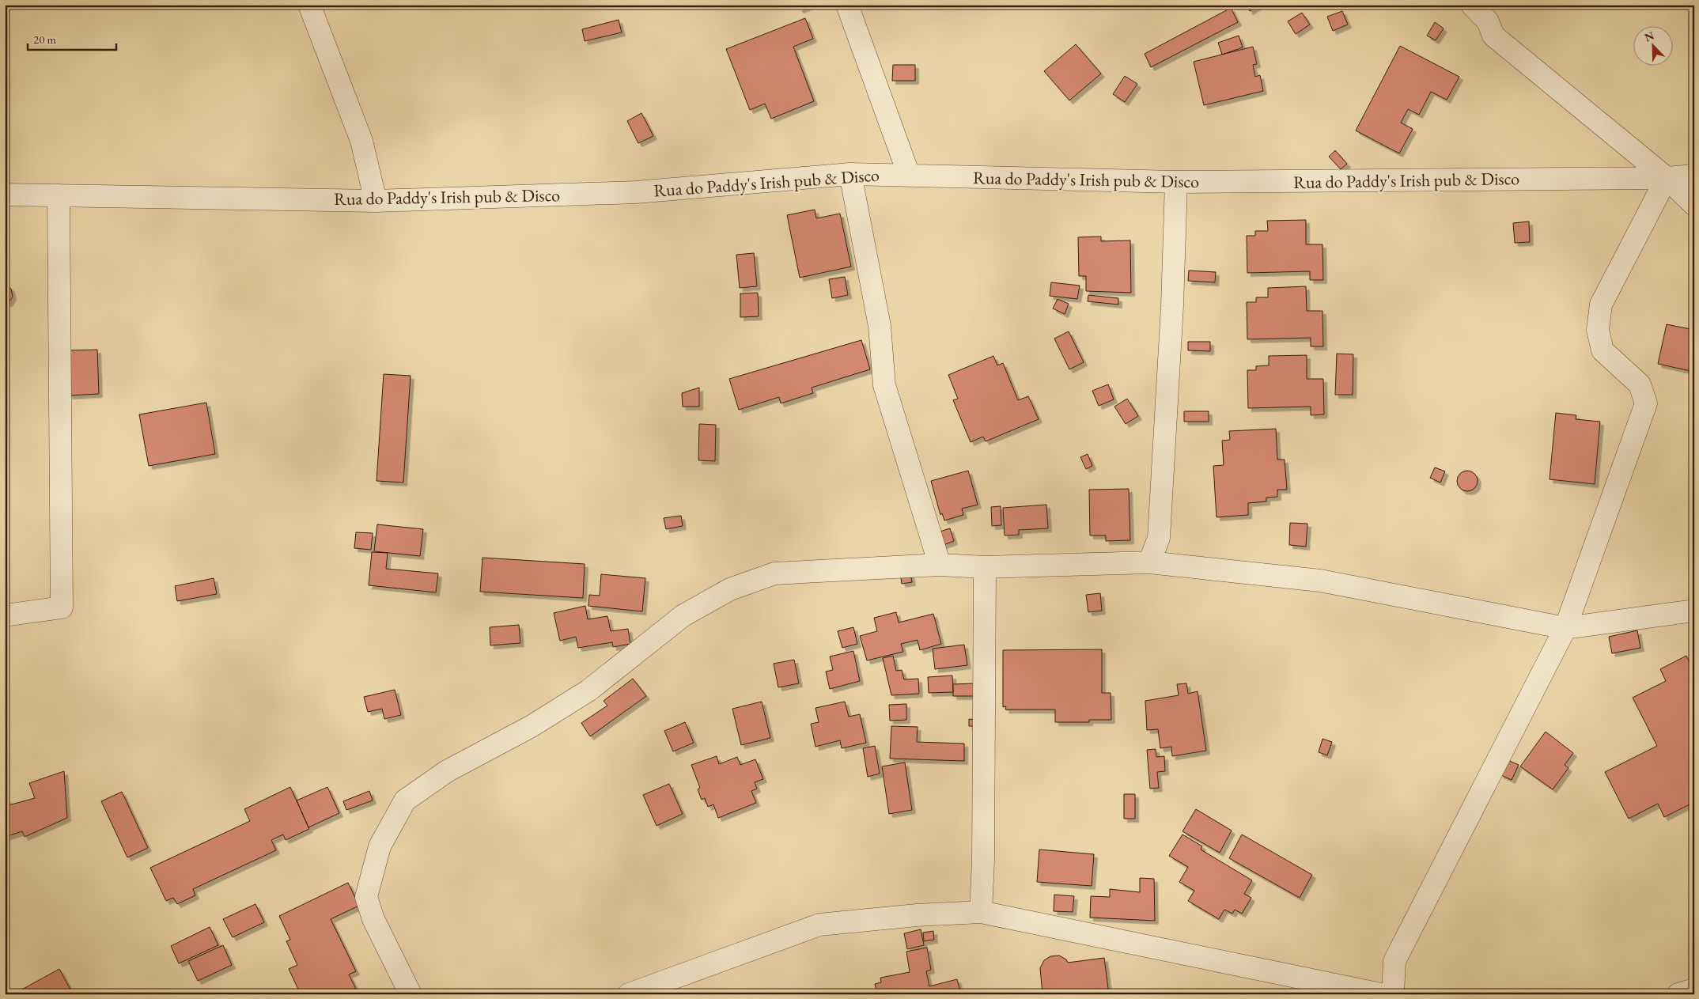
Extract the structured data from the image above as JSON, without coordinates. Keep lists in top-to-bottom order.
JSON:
{
  "streets": {
    "street": ["Rua do Paddy's Irish pub & Disco"]
  },
  "scale_bar": "20 m",
  "north": "top left"
}
